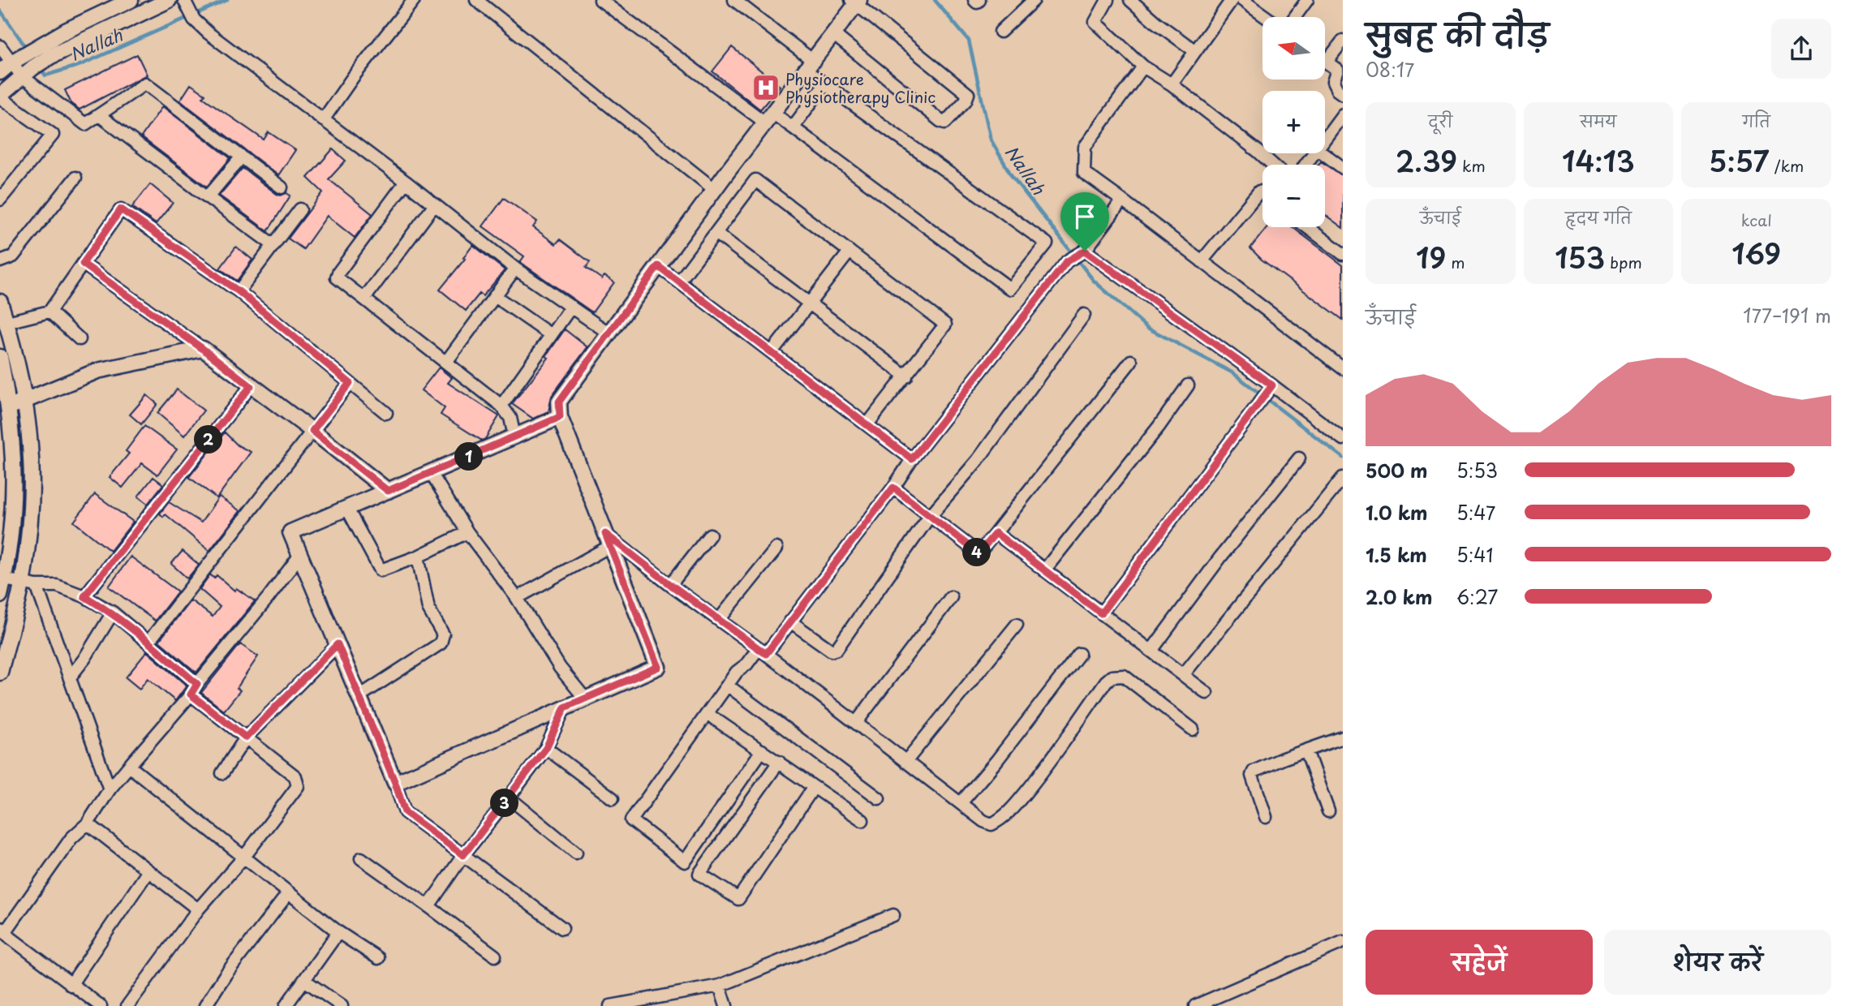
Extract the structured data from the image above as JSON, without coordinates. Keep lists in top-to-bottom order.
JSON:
{
  "water": ["Nallah"],
  "places": {
    "hospital": ["Physiocare Physiotherapy Clinic"]
  },
  "north": "left",
  "page": {
    "heading": ["सुबह की दौड़", "08:17"],
    "map_buttons": ["+", "−"],
    "stats": [
      ["दूरी", "2.39 km"],
      ["समय", "14:13"],
      ["गति", "5:57 /km"],
      ["ऊँचाई", "19 m"],
      ["हृदय गति", "153 bpm"],
      ["kcal", "169"]
    ],
    "chart": ["ऊँचाई", "177–191 m"],
    "pins": [
      "2",
      "1",
      "4",
      "3"
    ],
    "list": [
      {
        "name": "500 m",
        "note": "5:53"
      },
      {
        "name": "1.0 km",
        "note": "5:47"
      },
      {
        "name": "1.5 km",
        "note": "5:41"
      },
      {
        "name": "2.0 km",
        "note": "6:27"
      }
    ],
    "buttons": ["सहेजें", "शेयर करें"]
  }
}
